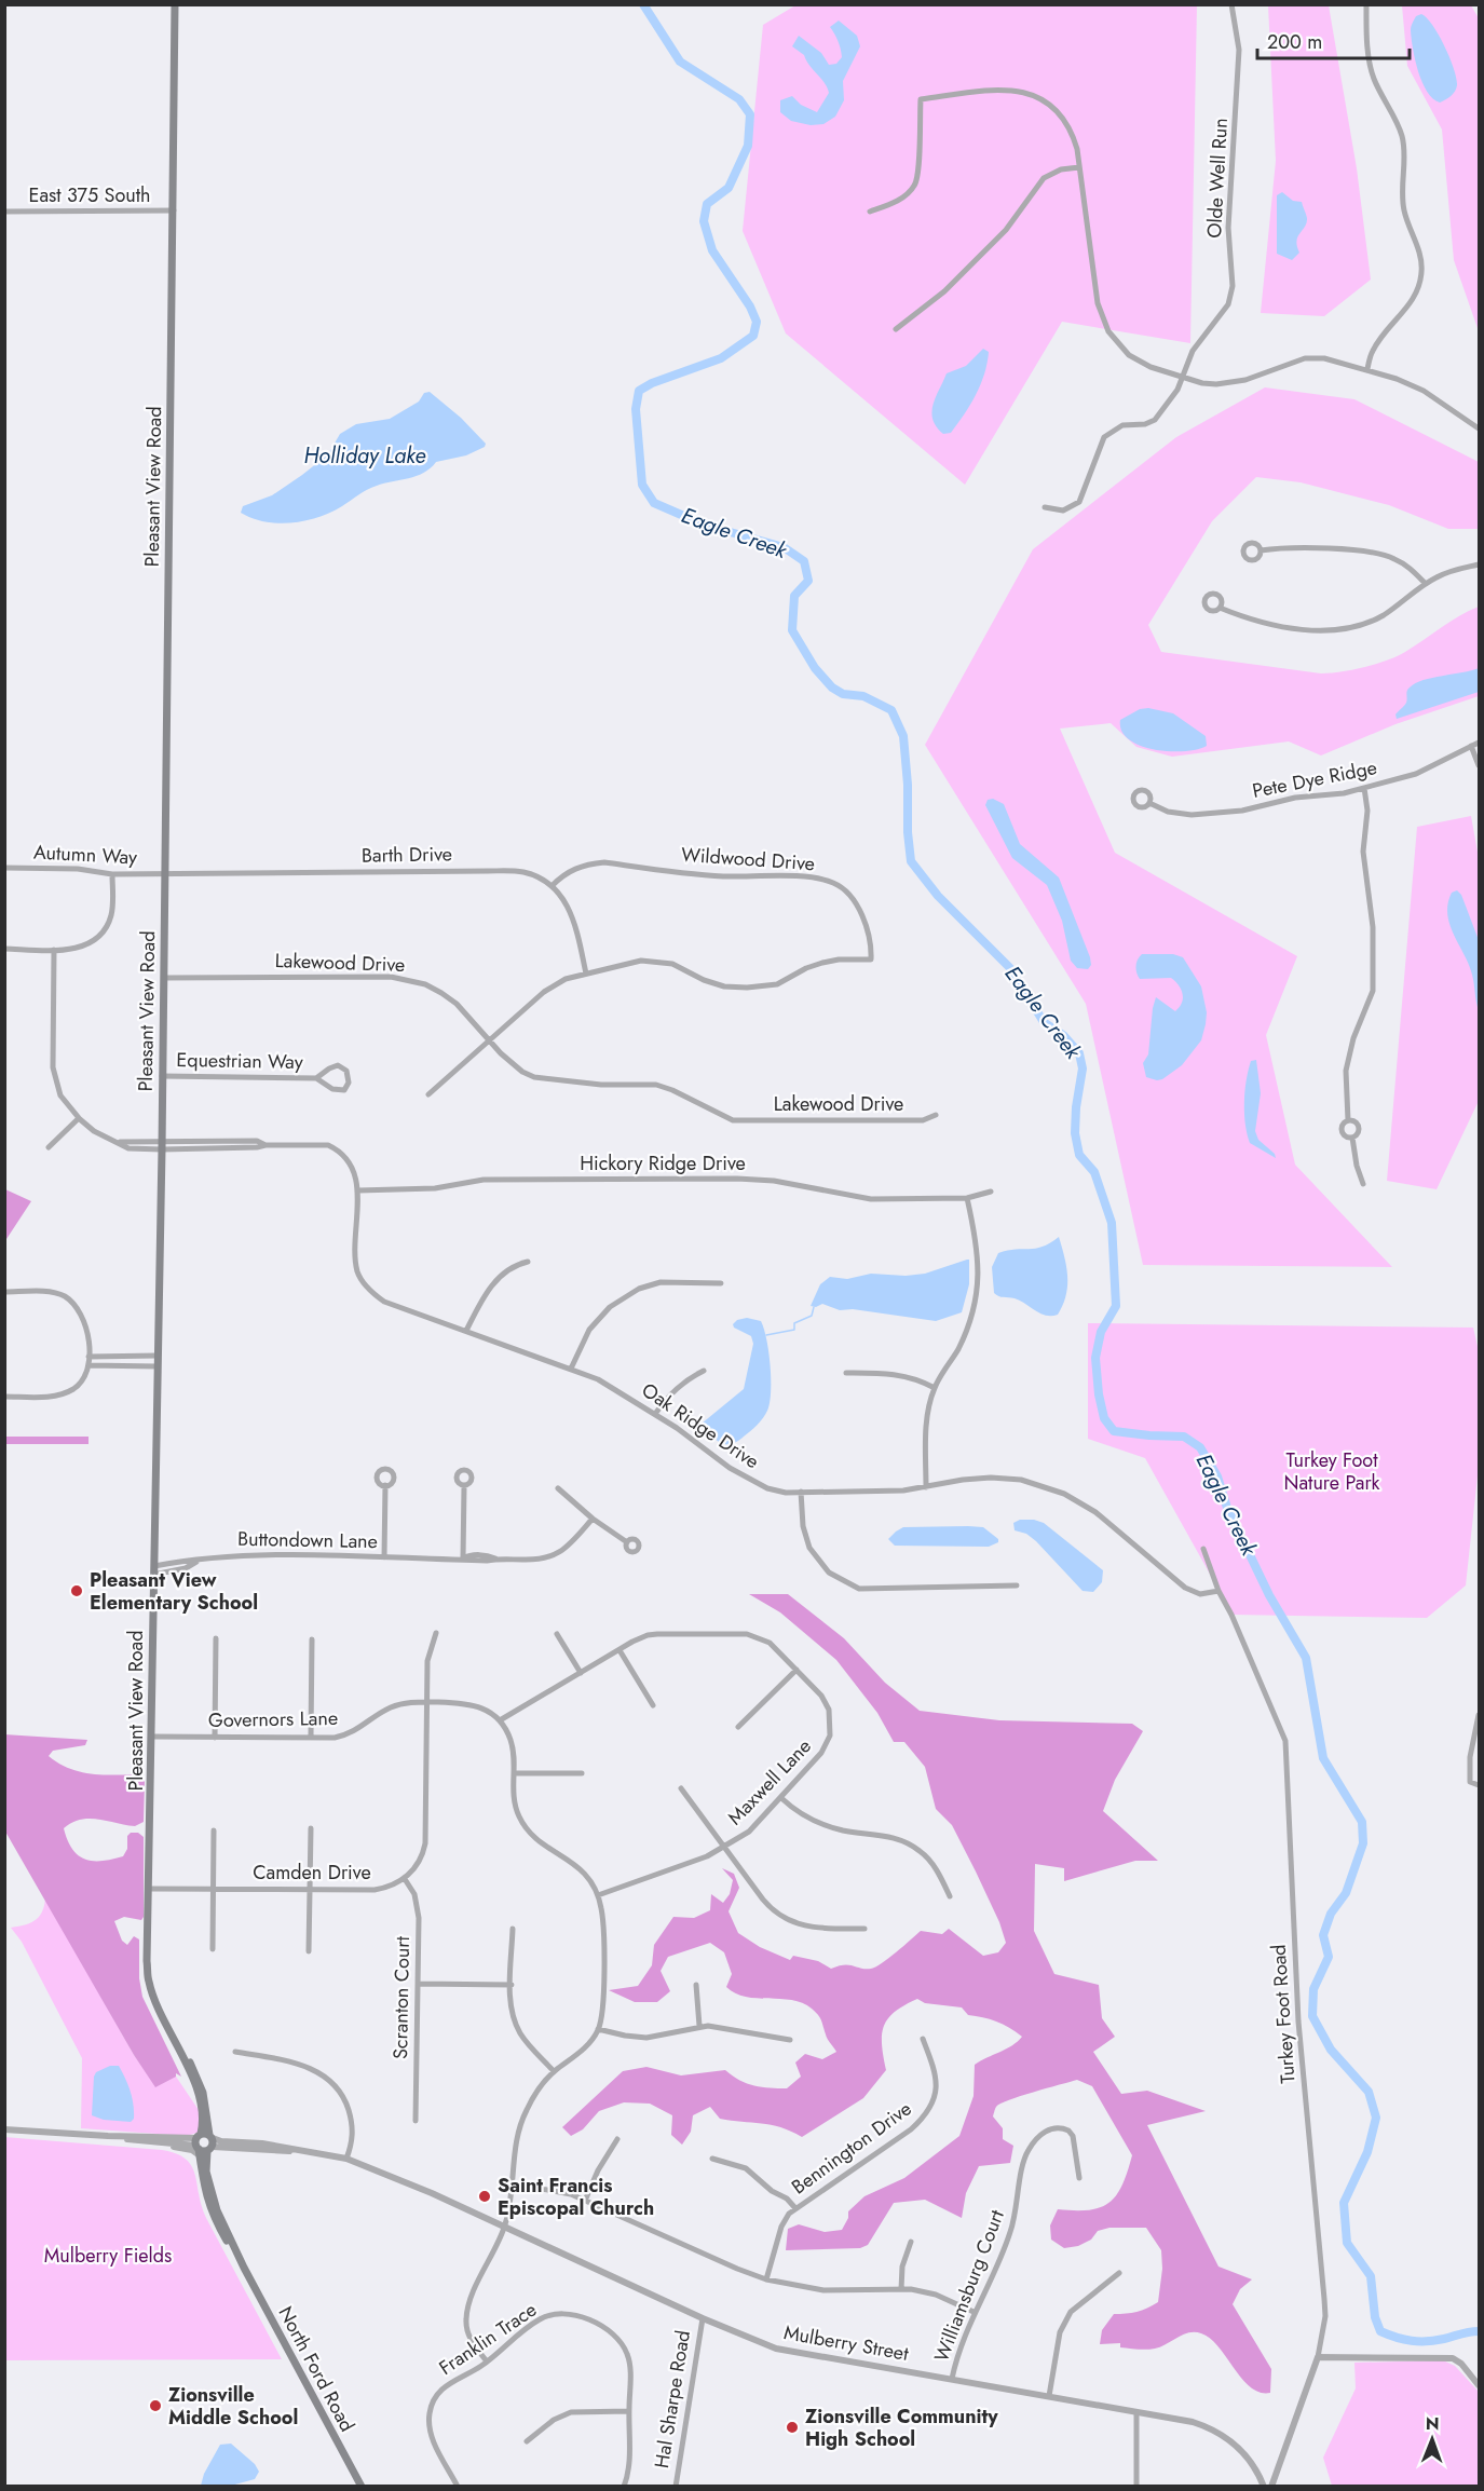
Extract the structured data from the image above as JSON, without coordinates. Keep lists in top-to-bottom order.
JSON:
{
  "streets": {
    "main road": ["Pleasant View Road", "North Ford Road"],
    "street": [
      "Olde Well Run",
      "East 375 South",
      "Pete Dye Ridge",
      "Autumn Way",
      "Barth Drive",
      "Wildwood Drive",
      "Lakewood Drive",
      "Equestrian Way",
      "Hickory Ridge Drive",
      "Oak Ridge Drive",
      "Buttondown Lane",
      "Governors Lane",
      "Maxwell Lane",
      "Camden Drive",
      "Scranton Court",
      "Turkey Foot Road",
      "Bennington Drive",
      "Williamsburg Court",
      "Franklin Trace",
      "Mulberry Street",
      "Hal Sharpe Road"
    ]
  },
  "crossings": [
    ["East 375 South", "Pleasant View Road"],
    ["Pleasant View Road", "Autumn Way"],
    ["Pleasant View Road", "Barth Drive"],
    ["Pleasant View Road", "Lakewood Drive"],
    ["Pleasant View Road", "Equestrian Way"],
    ["Pleasant View Road", "Oak Ridge Drive"],
    ["Pleasant View Road", "Buttondown Lane"],
    ["Pleasant View Road", "Governors Lane"],
    ["Pleasant View Road", "Camden Drive"],
    ["Pleasant View Road", "Mulberry Street"],
    ["Pleasant View Road", "North Ford Road"],
    ["Autumn Way", "Barth Drive"],
    ["Barth Drive", "Wildwood Drive"],
    ["Wildwood Drive", "Lakewood Drive"],
    ["Hickory Ridge Drive", "Oak Ridge Drive"],
    ["Oak Ridge Drive", "Turkey Foot Road"],
    ["Governors Lane", "Maxwell Lane"],
    ["Camden Drive", "Scranton Court"],
    ["Williamsburg Court", "Mulberry Street"],
    ["Mulberry Street", "North Ford Road"],
    ["Mulberry Street", "Hal Sharpe Road"]
  ],
  "water": ["Holliday Lake", "Eagle Creek"],
  "parks": ["Turkey Foot Nature Park", "Mulberry Fields"],
  "places": [
    "Pleasant View Elementary School",
    "Saint Francis Episcopal Church",
    "Zionsville Middle School",
    "Zionsville Community High School"
  ],
  "scale_bar": "200 m",
  "north": "top"
}
